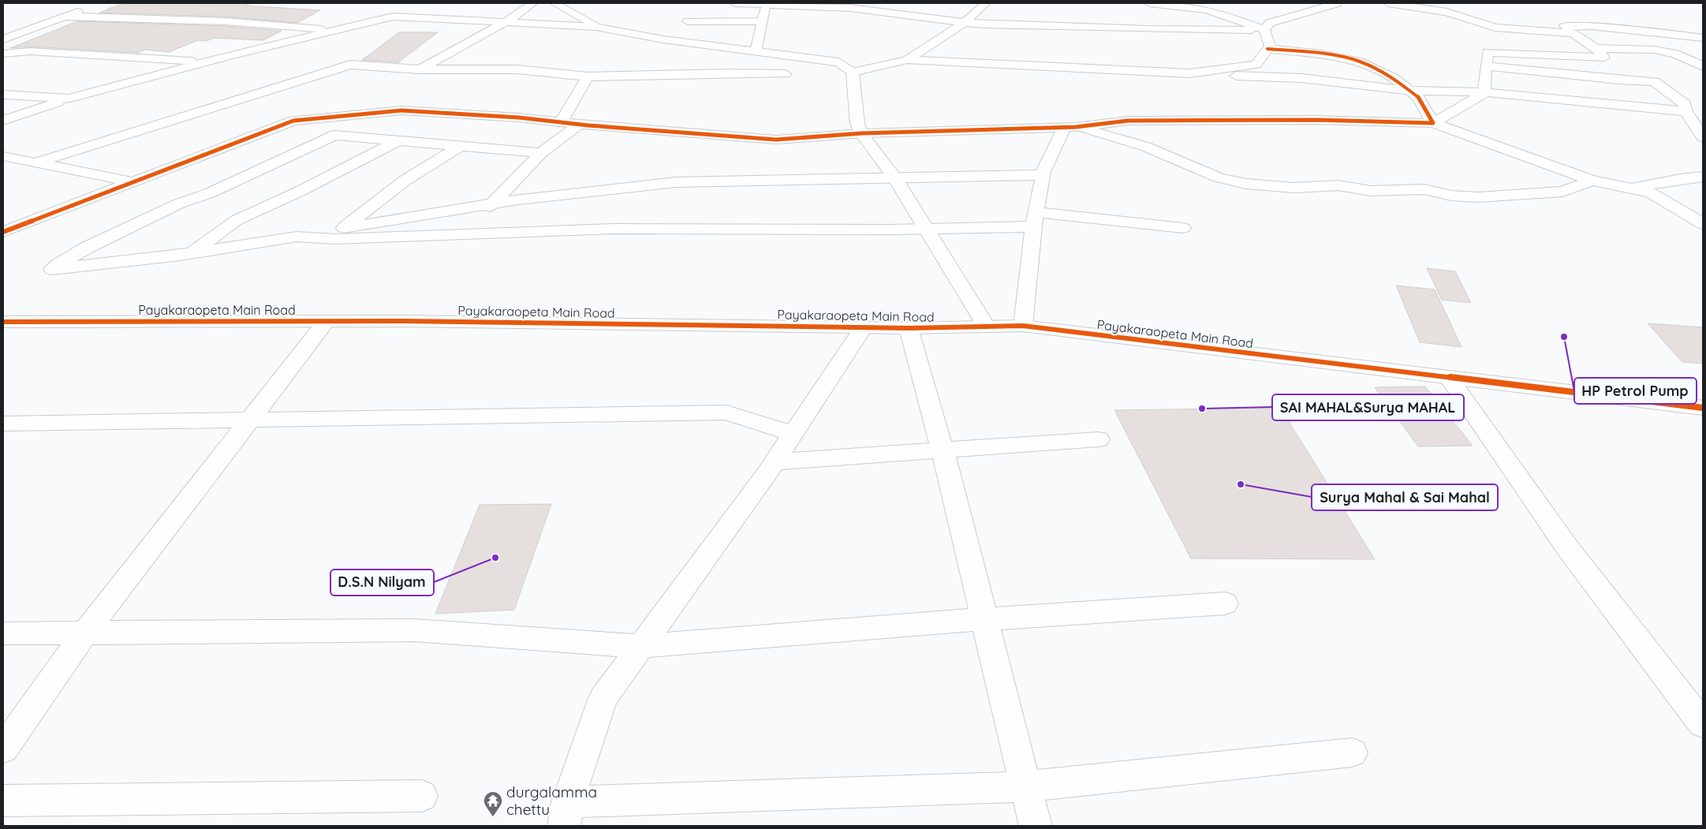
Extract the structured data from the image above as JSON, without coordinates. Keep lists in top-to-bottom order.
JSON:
{
  "streets": {
    "street": ["Payakaraopeta Main Road"]
  },
  "places": {
    "other": [
      "HP Petrol Pump",
      "SAI MAHAL&Surya MAHAL",
      "Surya Mahal & Sai Mahal",
      "D.S.N Nilyam"
    ],
    "temple": ["durgalamma chettu"]
  }
}
